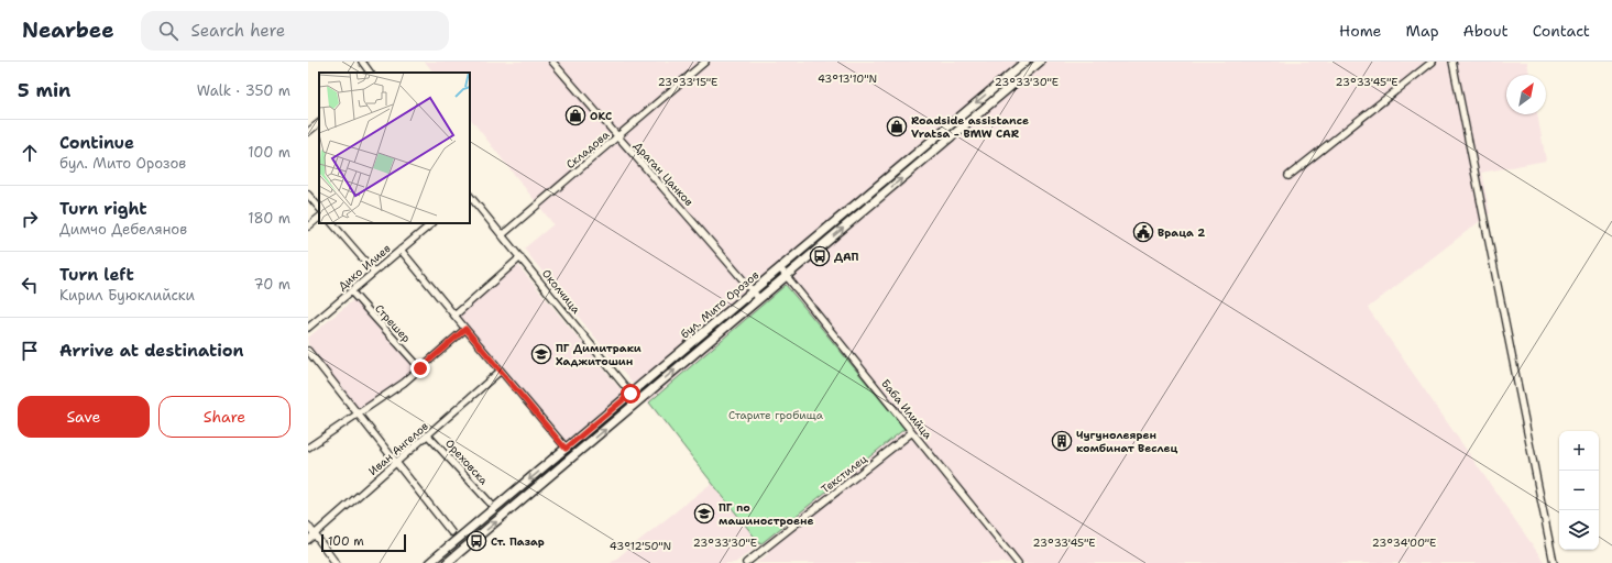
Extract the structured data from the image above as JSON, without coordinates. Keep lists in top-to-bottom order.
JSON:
{
  "streets": {
    "main road": ["бул. Мито Орозов"],
    "street": [
      "Складова",
      "Драган Цанков",
      "Дико Илиев",
      "Околчица",
      "Стрешер",
      "Баба Илийца",
      "Иван Ангелов",
      "Ореховска",
      "Текстилец"
    ]
  },
  "crossings": [
    ["Складова", "Драган Цанков"],
    ["Складова", "Околчица"],
    ["Драган Цанков", "бул. Мито Орозов"],
    ["Дико Илиев", "Стрешер"],
    ["Околчица", "бул. Мито Орозов"],
    ["бул. Мито Орозов", "Баба Илийца"],
    ["Баба Илийца", "Текстилец"],
    ["Иван Ангелов", "Ореховска"]
  ],
  "parks": ["Старите гробища"],
  "places": {
    "shop": ["OKC", "Roadside assistance Vratsa - BMW CAR"],
    "public building": ["Враца 2"],
    "bus stop": ["ДАП", "Ст. Пазар"],
    "school or university": ["ПГ Димитраки Хаджитошин", "ПГ по машиностроене"],
    "building": ["Чугунолеярен комбинат Веслец"]
  },
  "scale_bar": "100 m",
  "north": "top right",
  "page": {
    "header": "Nearbee",
    "search": "Search here",
    "nav": [
      "Home",
      "Map",
      "About",
      "Contact"
    ],
    "heading": ["5 min", "Walk · 350 m"],
    "list": [
      ["Continue", "бул. Мито Орозов", "100 m"],
      ["Turn right", "Димчо Дебелянов", "180 m"],
      ["Turn left", "Кирил Буюклийски", "70 m"],
      "Arrive at destination"
    ],
    "buttons": ["Save", "Share"],
    "map_buttons": ["+", "−"],
    "scale": "100 m"
  },
  "coordinates": [
    "43°13'10\"N",
    "23°33'15\"E",
    "23°33'30\"E",
    "23°33'45\"E",
    "23°34'00\"E",
    "43°12'50\"N"
  ]
}
